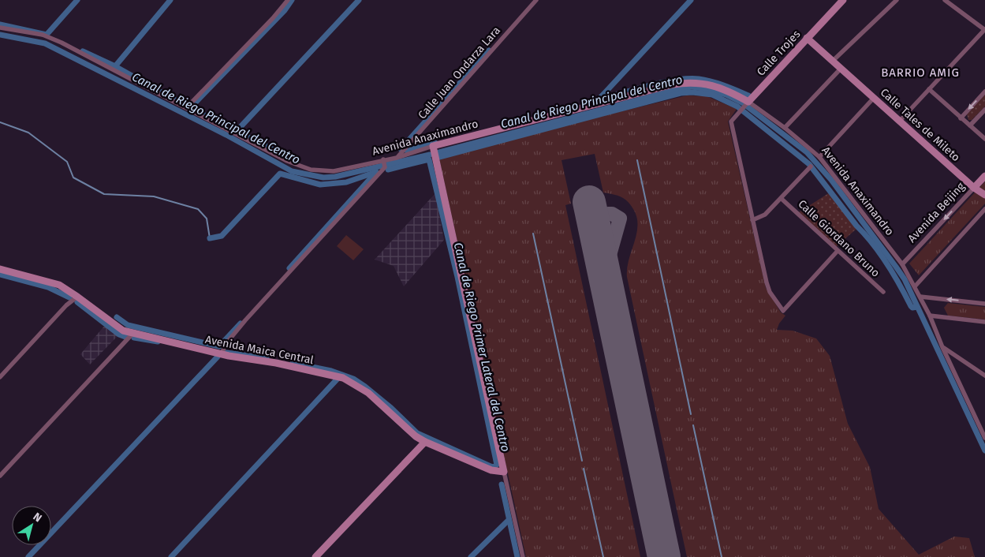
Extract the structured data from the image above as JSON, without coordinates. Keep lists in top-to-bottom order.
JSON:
{
  "streets": {
    "street": [
      "Calle Trojes",
      "Calle Juan Ondarza Lara",
      "Calle Tales de Mileto",
      "Avenida Anaximandro",
      "Avenida Beijing",
      "Calle Giordano Bruno",
      "Avenida Maica Central"
    ]
  },
  "crossings": [
    ["Calle Trojes", "Calle Tales de Mileto"],
    ["Calle Trojes", "Avenida Anaximandro"],
    ["Calle Juan Ondarza Lara", "Avenida Anaximandro"],
    ["Calle Tales de Mileto", "Avenida Beijing"],
    ["Avenida Anaximandro", "Avenida Beijing"]
  ],
  "districts": ["BARRIO AMIG"],
  "water": ["Canal de Riego Principal del Centro", "Canal de Riego Primer Lateral del Centro"],
  "north": "top right"
}
